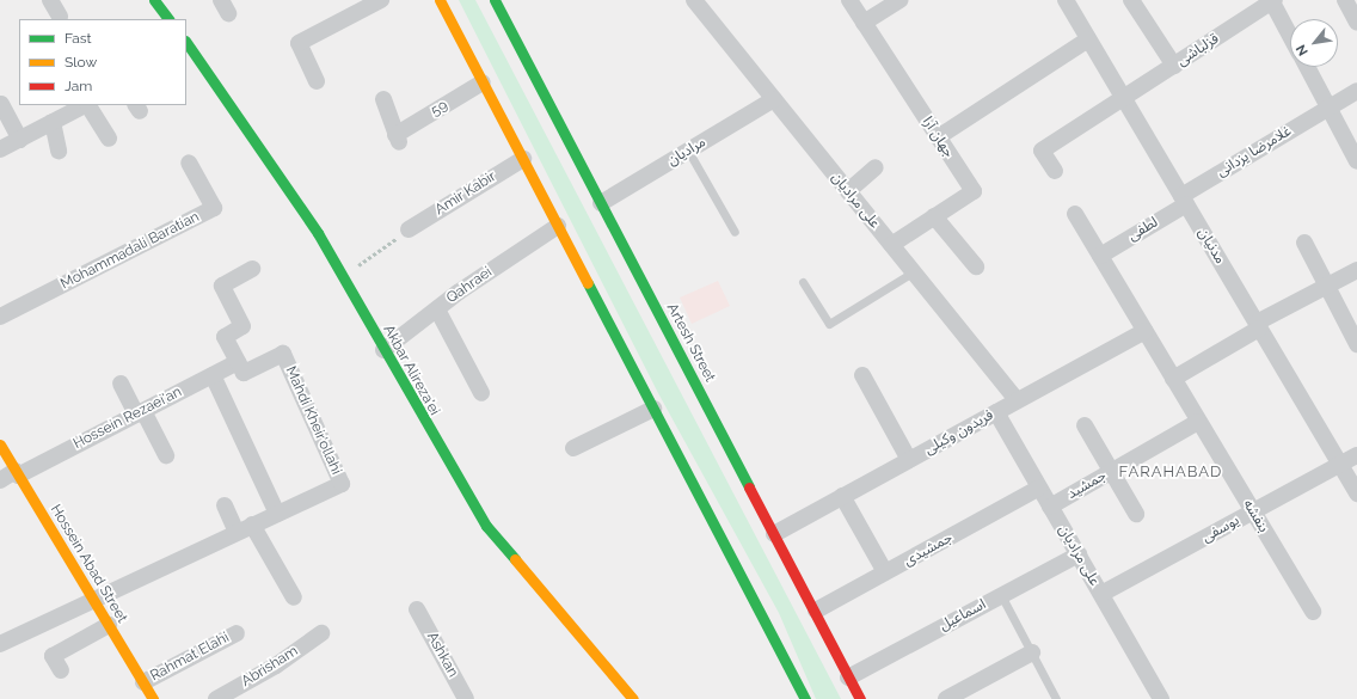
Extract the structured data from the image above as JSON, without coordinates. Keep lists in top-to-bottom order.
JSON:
{
  "streets": {
    "main road": ["Artesh Street", "Akbar Alireza'ei", "Hossein Abad Street"],
    "street": [
      "قزلباشی",
      "59",
      "جهان آرا",
      "مرادیان",
      "غلامرضا یزدانی",
      "Amir Kabir",
      "علی مرادیان",
      "لطفی",
      "مدنیان",
      "Mohammadali Baratian",
      "Qahraei",
      "Hossein Rezaei'an",
      "Mahdi Kheir'ollahi",
      "فریدون وکیلی",
      "جمشید",
      "بنفشه",
      "یوسفی",
      "جمشیدی",
      "اسماعیل",
      "Ashkan",
      "Rahmat Elahi",
      "Abrisham"
    ]
  },
  "crossings": [
    ["قزلباشی", "مدنیان"],
    ["جهان آرا", "علی مرادیان"],
    ["مرادیان", "علی مرادیان"],
    ["مرادیان", "Artesh Street"],
    ["غلامرضا یزدانی", "لطفی"],
    ["غلامرضا یزدانی", "مدنیان"],
    ["علی مرادیان", "فریدون وکیلی"],
    ["علی مرادیان", "جمشید"],
    ["علی مرادیان", "یوسفی"],
    ["علی مرادیان", "جمشیدی"],
    ["علی مرادیان", "اسماعیل"],
    ["لطفی", "مدنیان"],
    ["لطفی", "بنفشه"],
    ["مدنیان", "یوسفی"],
    ["Qahraei", "Akbar Alireza'ei"],
    ["Artesh Street", "فریدون وکیلی"],
    ["Artesh Street", "جمشیدی"],
    ["Artesh Street", "اسماعیل"],
    ["Hossein Rezaei'an", "Mahdi Kheir'ollahi"],
    ["Hossein Rezaei'an", "Hossein Abad Street"],
    ["Mahdi Kheir'ollahi", "Hossein Abad Street"],
    ["فریدون وکیلی", "بنفشه"],
    ["جمشید", "بنفشه"],
    ["بنفشه", "یوسفی"],
    ["Hossein Abad Street", "Rahmat Elahi"]
  ],
  "districts": ["FARAHABAD"],
  "legend": ["Fast", "Slow", "Jam"],
  "north": "bottom left"
}
